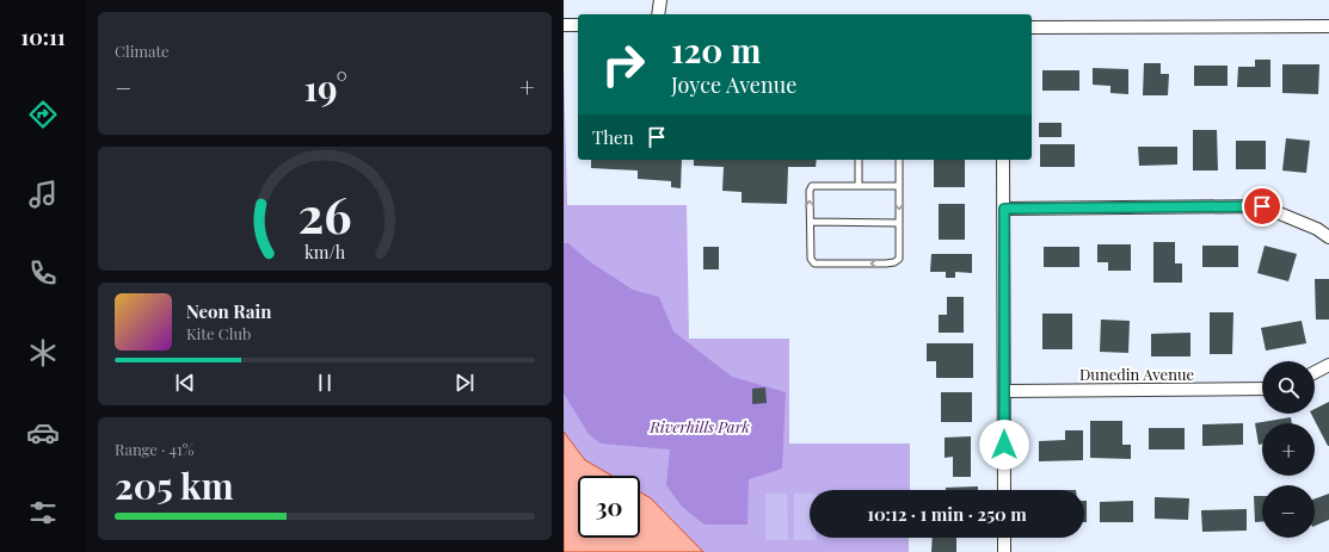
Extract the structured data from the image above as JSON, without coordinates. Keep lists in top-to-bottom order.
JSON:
{
  "streets": {
    "street": ["Dunedin Avenue"]
  },
  "parks": ["Riverhills Park"],
  "page": {
    "tabs": "10:11",
    "tile": [
      "Climate",
      ["Range · 41%", "205 km"]
    ],
    "turn": ["120 m", "Joyce Avenue"],
    "heat": ["−", "19°", "+"],
    "then": "Then",
    "song": ["Neon Rain", "Kite Club"],
    "map_buttons": ["+", "−"],
    "limit": "30",
    "trip": "10:12 · 1 min · 250 m",
    "gauge": ["26", "km/h"]
  }
}
